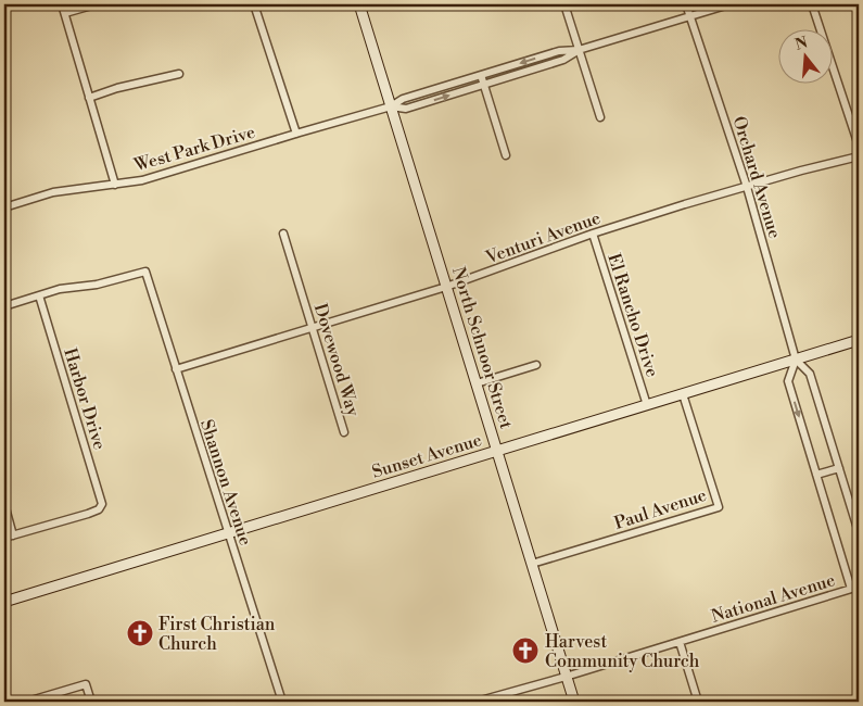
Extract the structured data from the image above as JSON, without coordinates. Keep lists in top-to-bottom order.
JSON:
{
  "streets": {
    "main road": ["North Schnoor Street", "Sunset Avenue"],
    "street": [
      "West Park Drive",
      "Orchard Avenue",
      "Venturi Avenue",
      "El Rancho Drive",
      "Dovewood Way",
      "Harbor Drive",
      "Shannon Avenue",
      "Paul Avenue",
      "National Avenue"
    ]
  },
  "crossings": [
    ["West Park Drive", "Orchard Avenue"],
    ["West Park Drive", "North Schnoor Street"],
    ["Orchard Avenue", "Venturi Avenue"],
    ["Orchard Avenue", "Sunset Avenue"],
    ["Venturi Avenue", "El Rancho Drive"],
    ["Venturi Avenue", "North Schnoor Street"],
    ["Venturi Avenue", "Dovewood Way"],
    ["Venturi Avenue", "Shannon Avenue"],
    ["El Rancho Drive", "Sunset Avenue"],
    ["North Schnoor Street", "Sunset Avenue"],
    ["North Schnoor Street", "Paul Avenue"],
    ["North Schnoor Street", "National Avenue"],
    ["Harbor Drive", "Shannon Avenue"],
    ["Sunset Avenue", "Shannon Avenue"],
    ["Sunset Avenue", "Paul Avenue"]
  ],
  "places": {
    "church": ["First Christian Church", "Harvest Community Church"]
  },
  "north": "top"
}
